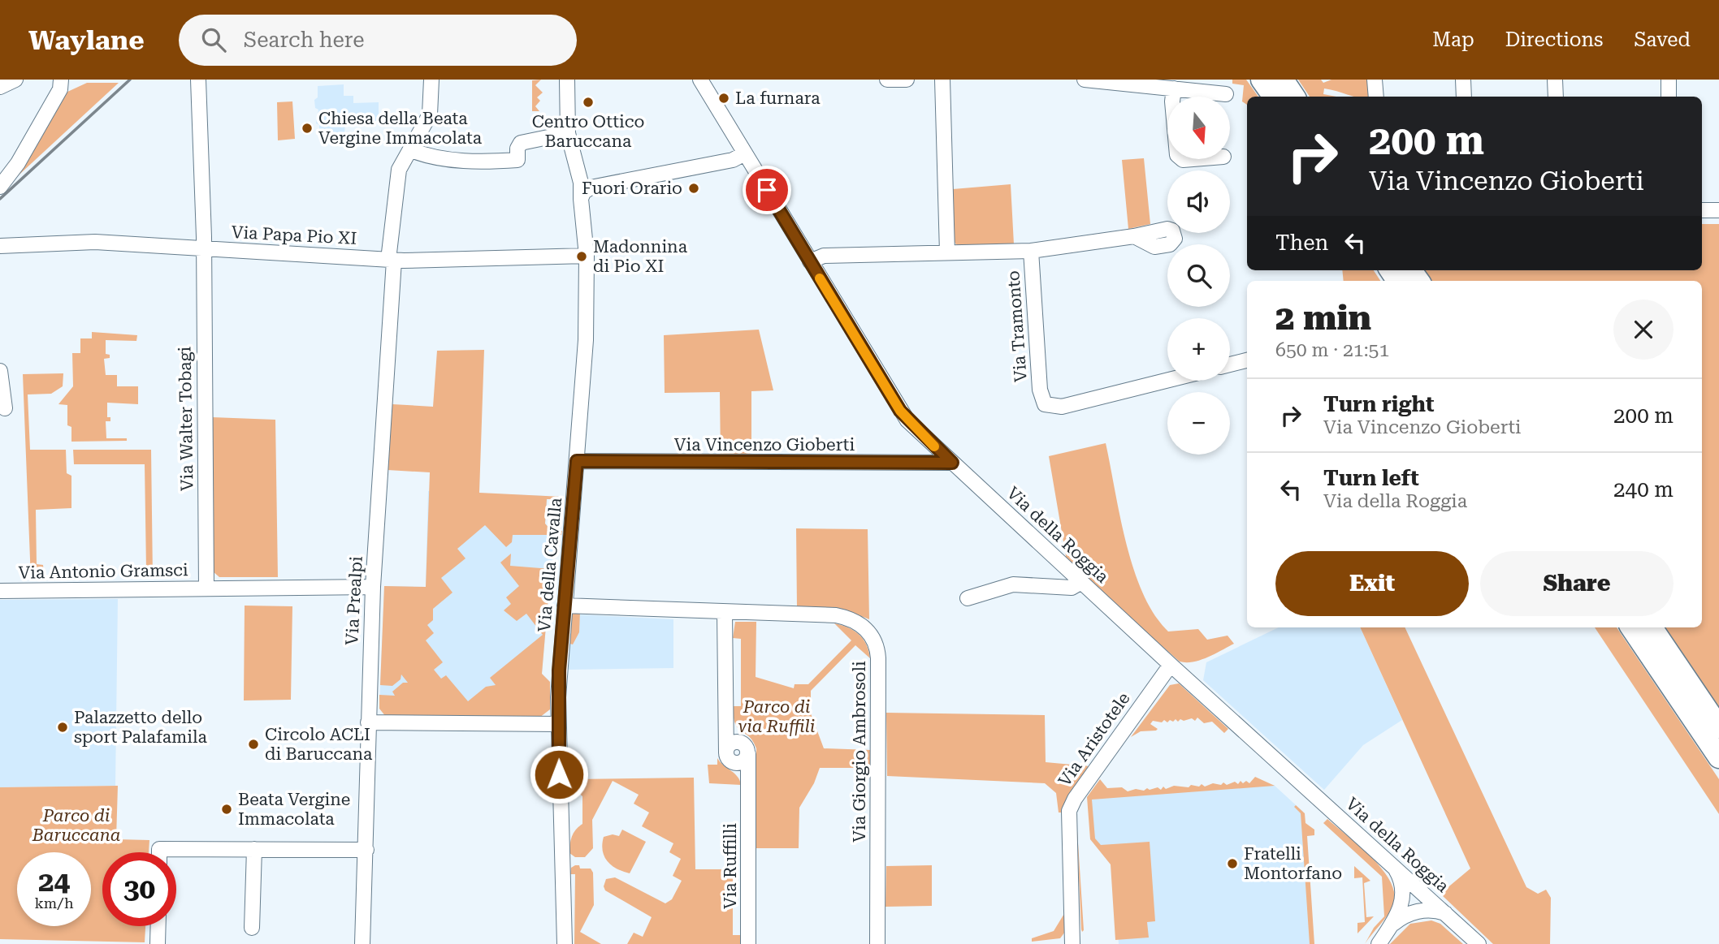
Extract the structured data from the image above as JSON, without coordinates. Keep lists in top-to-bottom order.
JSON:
{
  "streets": {
    "street": [
      "Via Papa Pio XI",
      "Via Tramonto",
      "Via Walter Tobagi",
      "Via Vincenzo Gioberti",
      "Via della Roggia",
      "Via della Cavalla",
      "Via Antonio Gramsci",
      "Via Prealpi",
      "Via Aristotele",
      "Via Giorgio Ambrosoli",
      "Via Ruffilli"
    ]
  },
  "crossings": [
    ["Via Papa Pio XI", "Via Walter Tobagi"],
    ["Via Papa Pio XI", "Via della Cavalla"],
    ["Via Papa Pio XI", "Via Prealpi"],
    ["Via Tramonto", "Via della Roggia"],
    ["Via Walter Tobagi", "Via Antonio Gramsci"],
    ["Via Vincenzo Gioberti", "Via della Roggia"],
    ["Via Vincenzo Gioberti", "Via della Cavalla"],
    ["Via della Roggia", "Via Aristotele"],
    ["Via della Cavalla", "Via Giorgio Ambrosoli"],
    ["Via Antonio Gramsci", "Via Prealpi"]
  ],
  "parks": ["Parco di via Ruffili", "Parco di Baruccana"],
  "places": [
    "La furnara",
    "Centro Ottico Baruccana",
    "Chiesa della Beata Vergine Immacolata",
    "Fuori Orario",
    "Madonnina di Pio XI",
    "Palazzetto dello sport Palafamila",
    "Circolo ACLI di Baruccana",
    "Beata Vergine Immacolata",
    "Fratelli Montorfano"
  ],
  "north": "bottom",
  "page": {
    "header": "Waylane",
    "search": "Search here",
    "nav": ["Map", "Directions", "Saved"],
    "map_buttons": ["+", "−"],
    "turn": ["200 m", "Via Vincenzo Gioberti"],
    "then": "Then",
    "heading": ["2 min", "650 m · 21:51"],
    "list": [
      {
        "name": "Turn right",
        "note": "Via Vincenzo Gioberti",
        "value": "200 m"
      },
      {
        "name": "Turn left",
        "note": "Via della Roggia",
        "value": "240 m"
      }
    ],
    "buttons": ["Exit", "Share"],
    "speed": "24 km/h",
    "limit": "30"
  }
}
